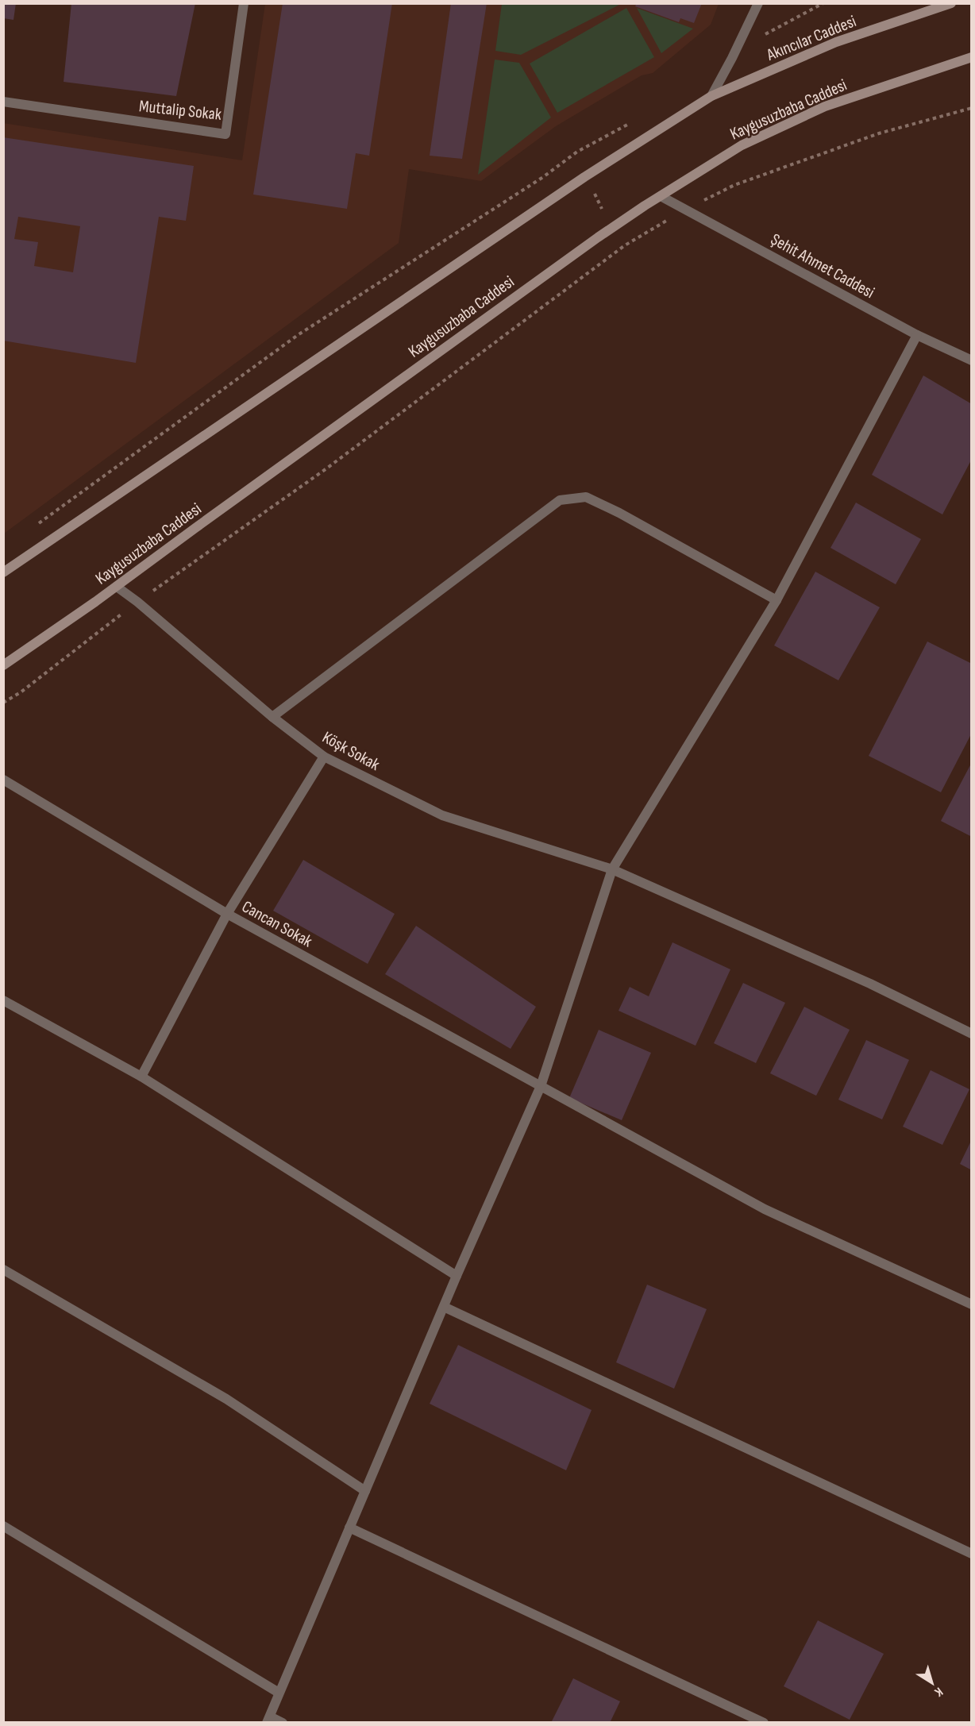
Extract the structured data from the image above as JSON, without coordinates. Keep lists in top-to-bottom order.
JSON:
{
  "streets": {
    "main road": ["Akıncılar Caddesi", "Kaygusuzbaba Caddesi"],
    "street": [
      "Muttalip Sokak",
      "Şehit Ahmet Caddesi",
      "Köşk Sokak",
      "Cancan Sokak"
    ]
  },
  "crossings": [
    ["Kaygusuzbaba Caddesi", "Şehit Ahmet Caddesi"],
    ["Kaygusuzbaba Caddesi", "Köşk Sokak"]
  ],
  "north": "bottom right"
}
